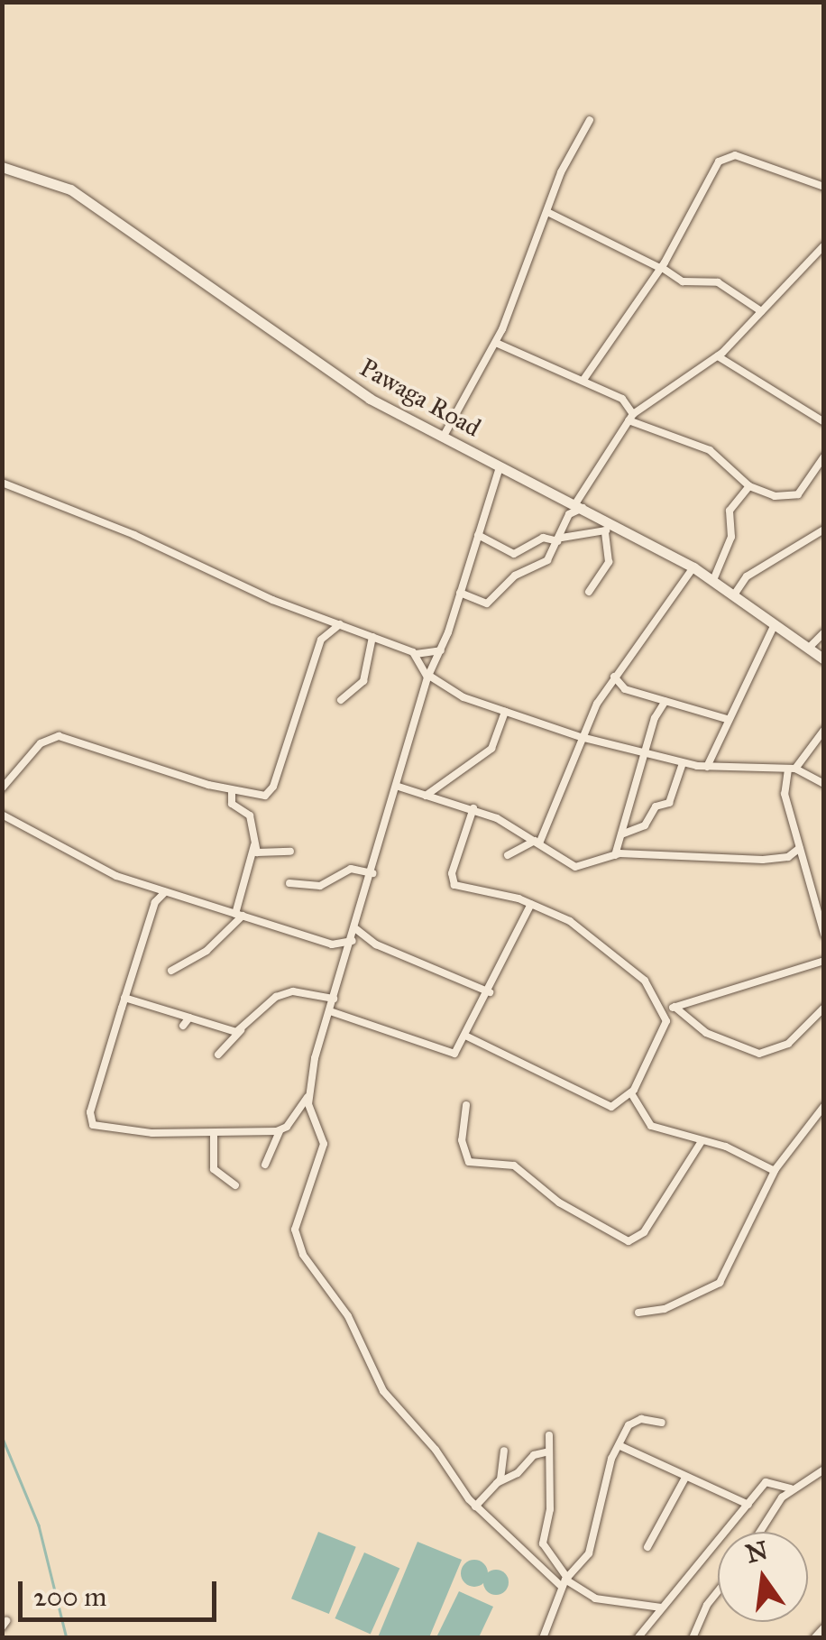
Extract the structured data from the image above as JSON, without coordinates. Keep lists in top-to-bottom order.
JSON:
{
  "streets": {
    "main road": ["Pawaga Road"]
  },
  "scale_bar": "200 m",
  "north": "top"
}
